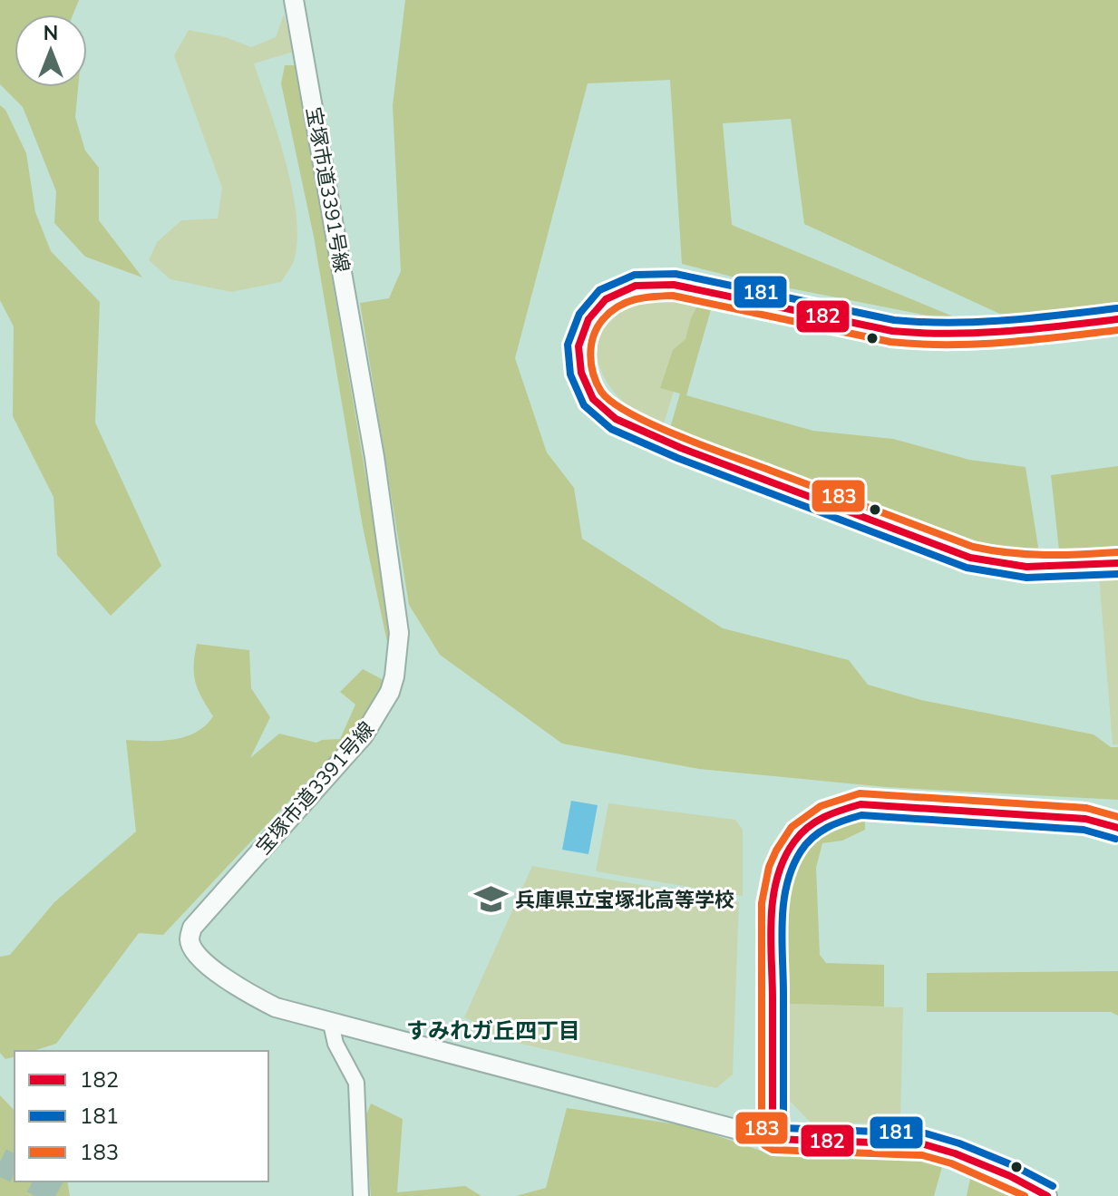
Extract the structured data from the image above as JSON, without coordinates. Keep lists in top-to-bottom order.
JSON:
{
  "streets": {
    "street": ["宝塚市道3391号線"]
  },
  "districts": ["すみれガ丘四丁目"],
  "places": {
    "school or university": ["兵庫県立宝塚北高等学校"]
  },
  "lines": ["transit line 181", "transit line 182", "transit line 183"],
  "legend": ["182", "181", "183"],
  "north": "top"
}
